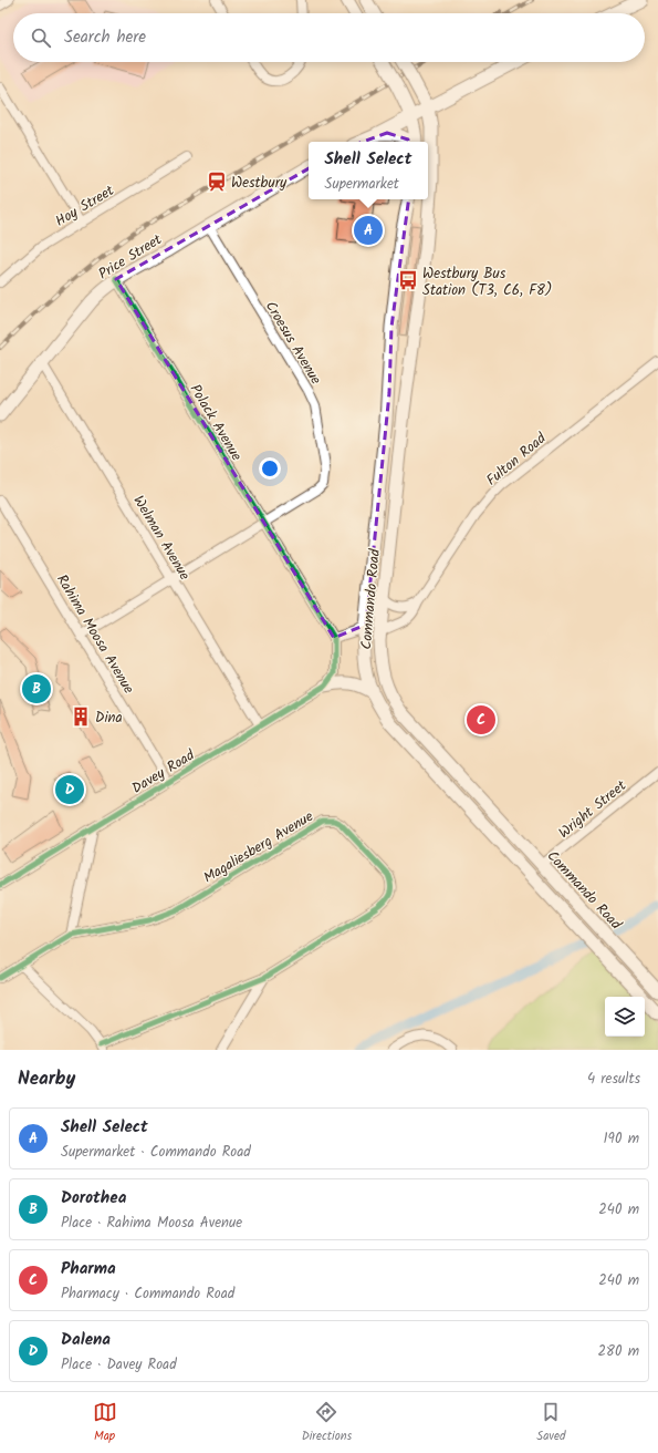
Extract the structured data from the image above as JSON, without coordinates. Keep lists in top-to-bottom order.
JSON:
{
  "streets": {
    "main road": ["Price Street", "Commando Road"],
    "street": [
      "Hoy Street",
      "Croesus Avenue",
      "Polack Avenue",
      "Fulton Road",
      "Welman Avenue",
      "Rahima Moosa Avenue",
      "Davey Road",
      "Wright Street",
      "Magaliesberg Avenue"
    ]
  },
  "crossings": [
    ["Price Street", "Croesus Avenue"],
    ["Price Street", "Polack Avenue"],
    ["Price Street", "Welman Avenue"],
    ["Croesus Avenue", "Polack Avenue"],
    ["Polack Avenue", "Davey Road"],
    ["Fulton Road", "Commando Road"],
    ["Welman Avenue", "Davey Road"],
    ["Commando Road", "Wright Street"],
    ["Rahima Moosa Avenue", "Davey Road"]
  ],
  "places": {
    "station": ["Westbury"],
    "bus stop": ["Westbury Bus Station (T3, C6, F8)"],
    "building": ["Dina"]
  },
  "page": {
    "search": "Search here",
    "popup": ["Shell Select", "Supermarket"],
    "pins": [
      "A",
      "B",
      "C",
      "D"
    ],
    "heading": ["Nearby", "4 results"],
    "list": [
      {
        "mark": "A",
        "name": "Shell Select",
        "note": "Supermarket · Commando Road",
        "value": "190 m"
      },
      {
        "mark": "B",
        "name": "Dorothea",
        "note": "Place · Rahima Moosa Avenue",
        "value": "240 m"
      },
      {
        "mark": "C",
        "name": "Pharma",
        "note": "Pharmacy · Commando Road",
        "value": "240 m"
      },
      {
        "mark": "D",
        "name": "Dalena",
        "note": "Place · Davey Road",
        "value": "280 m"
      }
    ],
    "nav": ["Map", "Directions", "Saved"]
  }
}
